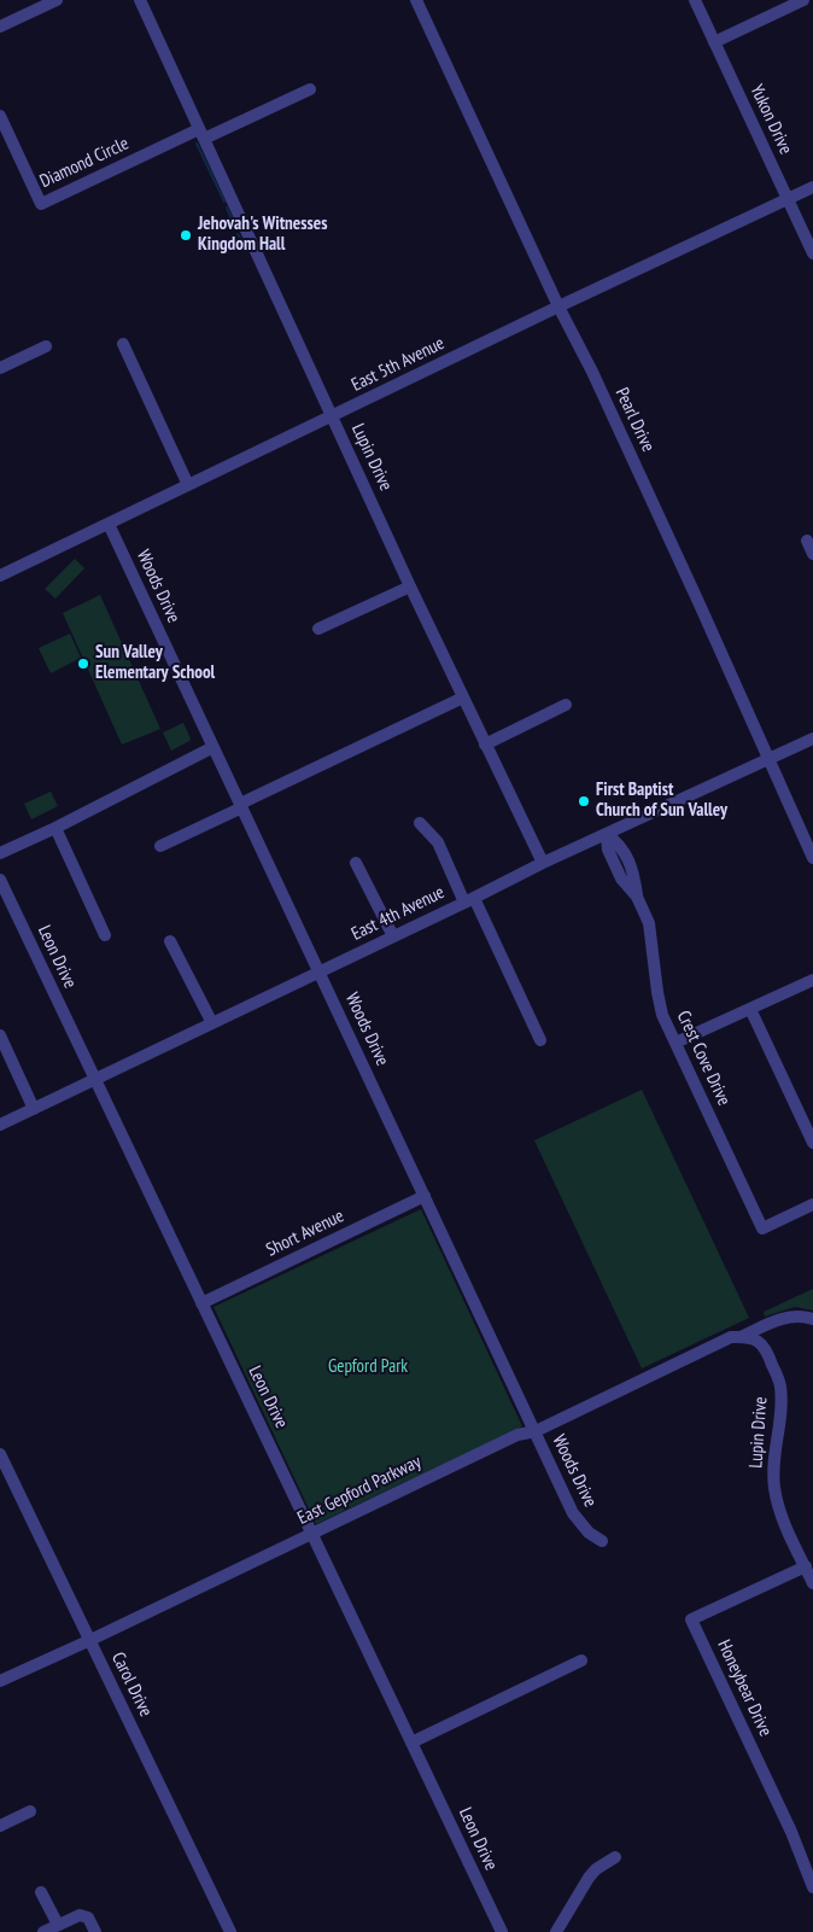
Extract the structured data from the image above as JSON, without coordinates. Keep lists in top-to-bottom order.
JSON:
{
  "streets": {
    "street": [
      "Yukon Drive",
      "Diamond Circle",
      "East 5th Avenue",
      "Pearl Drive",
      "Lupin Drive",
      "Woods Drive",
      "East 4th Avenue",
      "Leon Drive",
      "Crest Cove Drive",
      "Short Avenue",
      "East Gepford Parkway",
      "Carol Drive",
      "Honeybear Drive"
    ]
  },
  "crossings": [
    ["Yukon Drive", "East 5th Avenue"],
    ["Diamond Circle", "Lupin Drive"],
    ["East 5th Avenue", "Pearl Drive"],
    ["East 5th Avenue", "Lupin Drive"],
    ["East 5th Avenue", "Woods Drive"],
    ["Pearl Drive", "East 4th Avenue"],
    ["Lupin Drive", "East 4th Avenue"],
    ["Lupin Drive", "East Gepford Parkway"],
    ["Lupin Drive", "Honeybear Drive"],
    ["Woods Drive", "East 4th Avenue"],
    ["Woods Drive", "Short Avenue"],
    ["Woods Drive", "East Gepford Parkway"],
    ["East 4th Avenue", "Leon Drive"],
    ["East 4th Avenue", "Crest Cove Drive"],
    ["Leon Drive", "Short Avenue"],
    ["Leon Drive", "East Gepford Parkway"],
    ["East Gepford Parkway", "Carol Drive"]
  ],
  "parks": ["Gepford Park"],
  "places": ["Jehovah's Witnesses Kingdom Hall", "Sun Valley Elementary School", "First Baptist Church of Sun Valley"]
}
